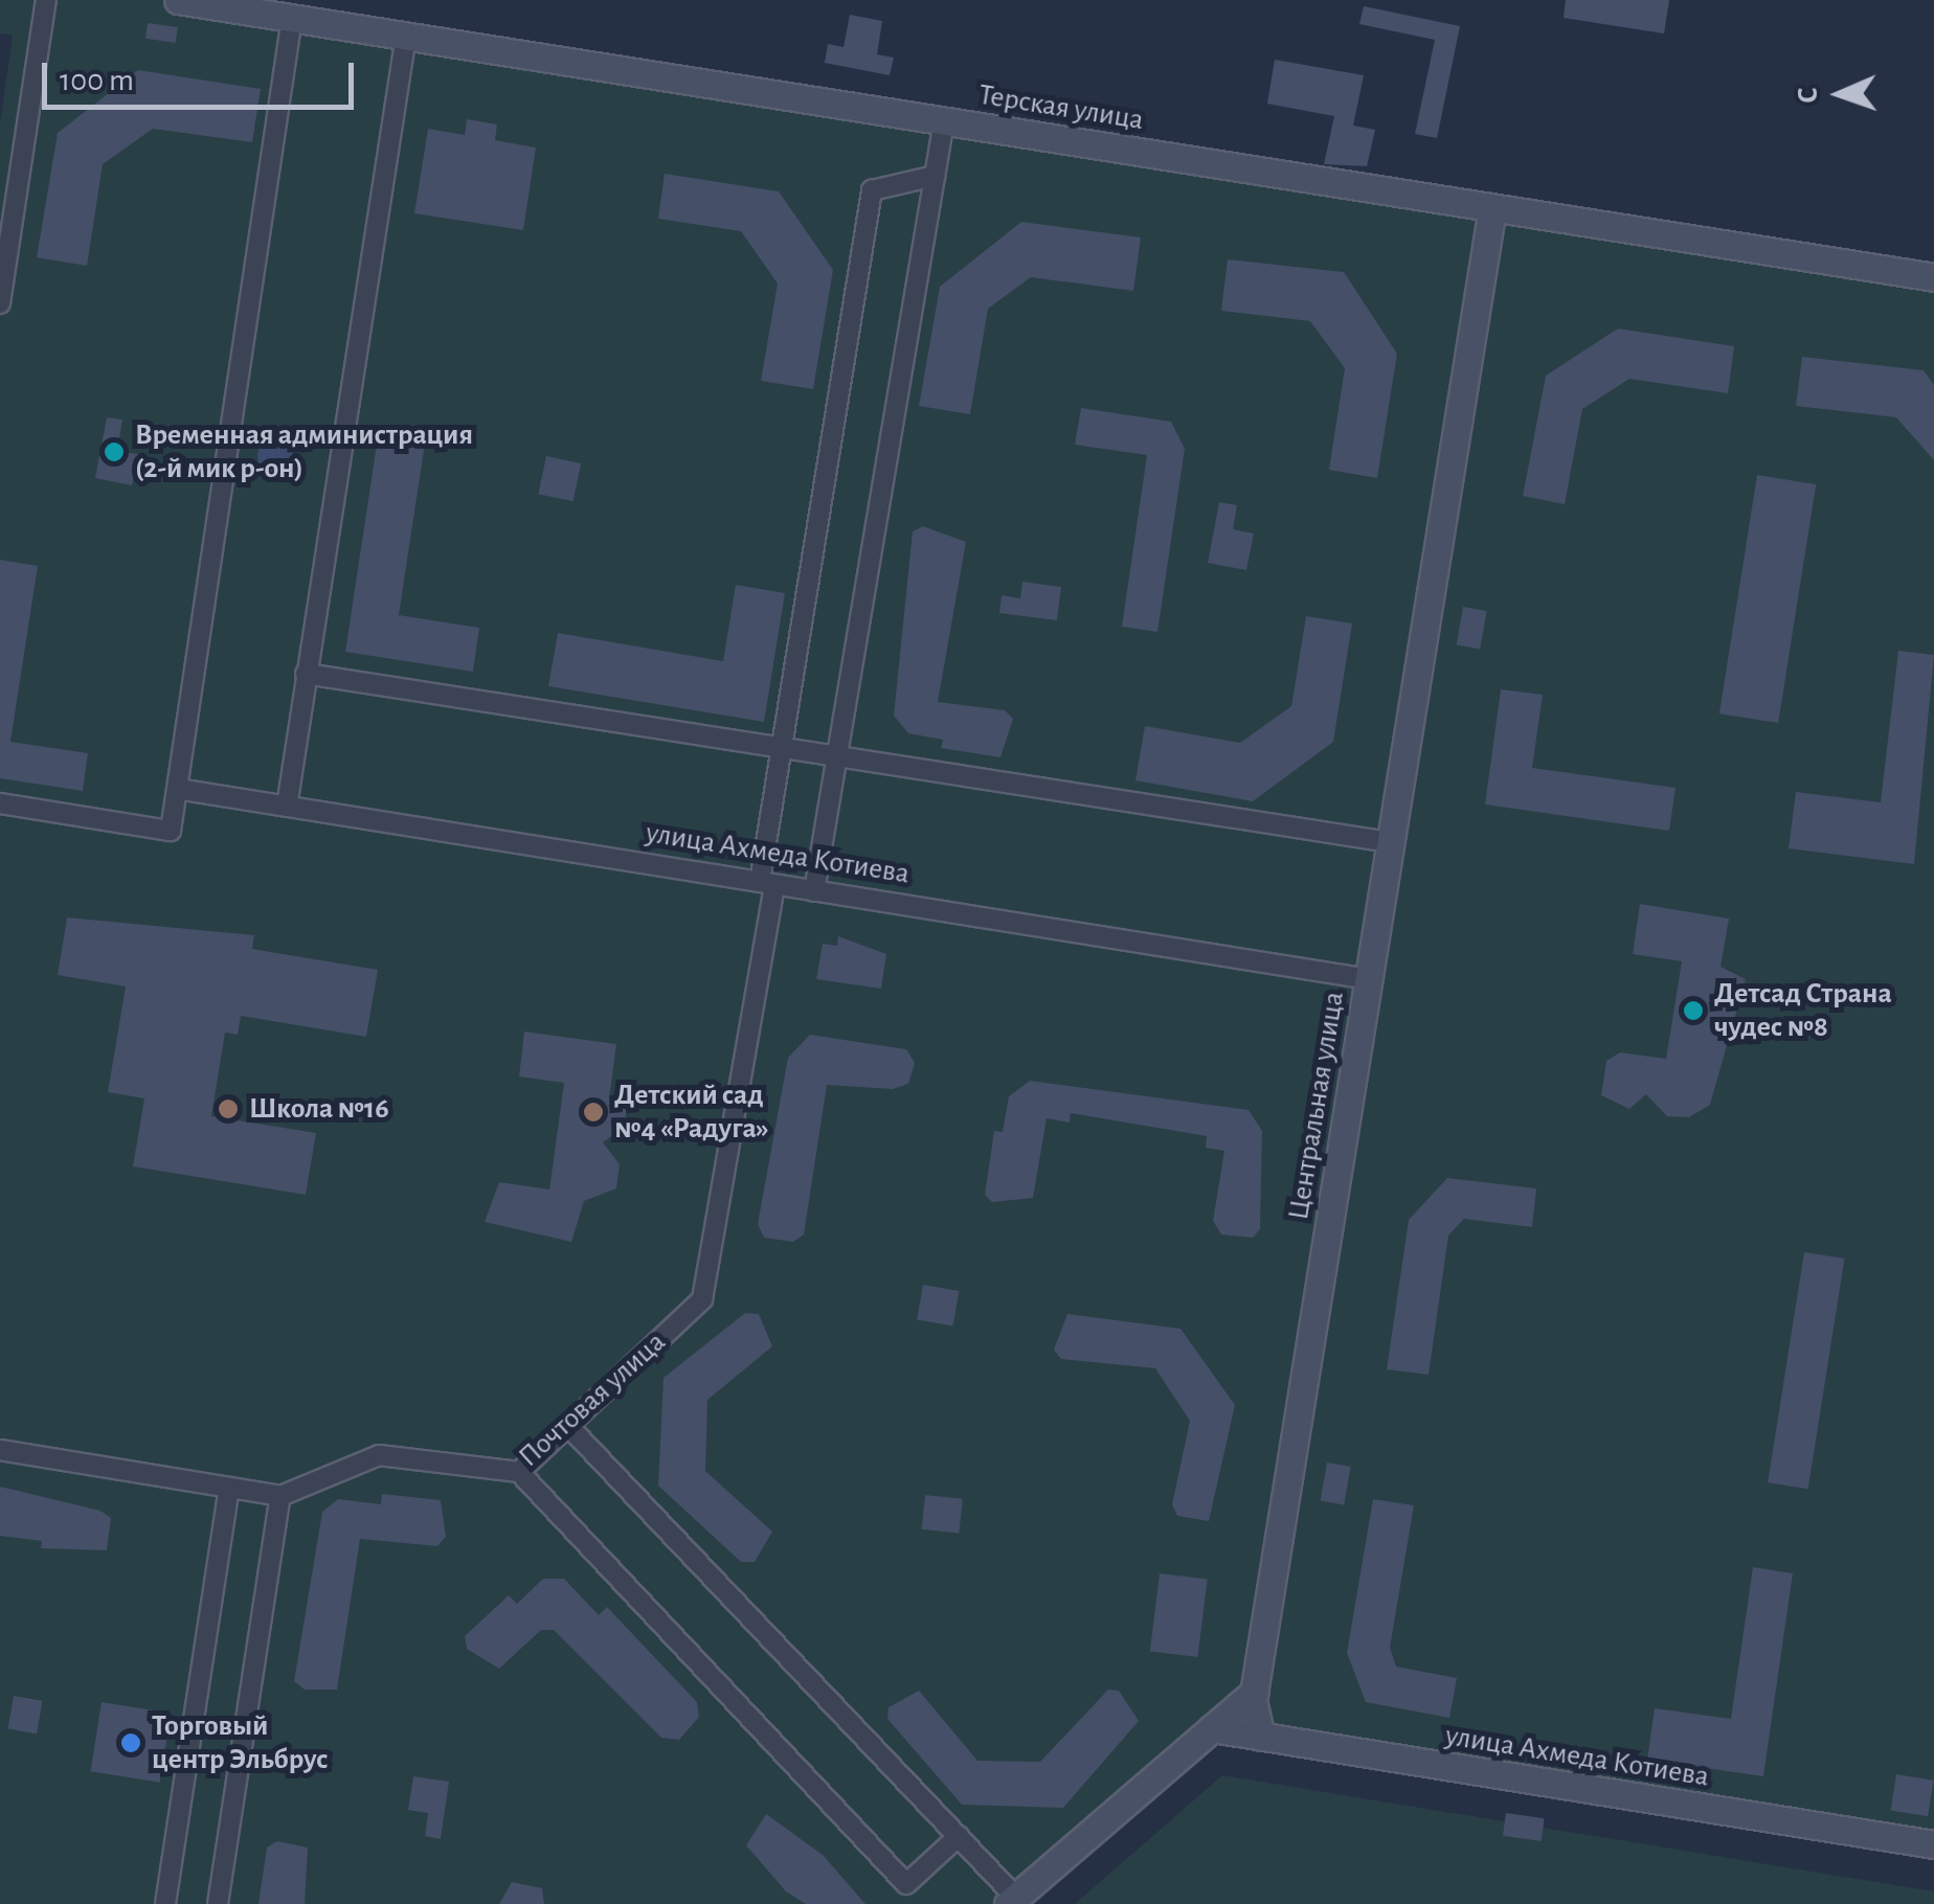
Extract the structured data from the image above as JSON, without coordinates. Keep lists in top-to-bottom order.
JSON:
{
  "streets": {
    "street": [
      "Терская улица",
      "улица Ахмеда Котиева",
      "Центральная улица",
      "Почтовая улица"
    ]
  },
  "crossings": [
    ["Терская улица", "Центральная улица"],
    ["улица Ахмеда Котиева", "Центральная улица"],
    ["улица Ахмеда Котиева", "Почтовая улица"]
  ],
  "places": [
    "Временная администрация (2-й мик р-он)",
    "Детсад Страна чудес №8",
    "Школа №16",
    "Детский сад №4 «Радуга»",
    "Торговый центр Эльбрус"
  ],
  "scale_bar": "100 m",
  "north": "left"
}
